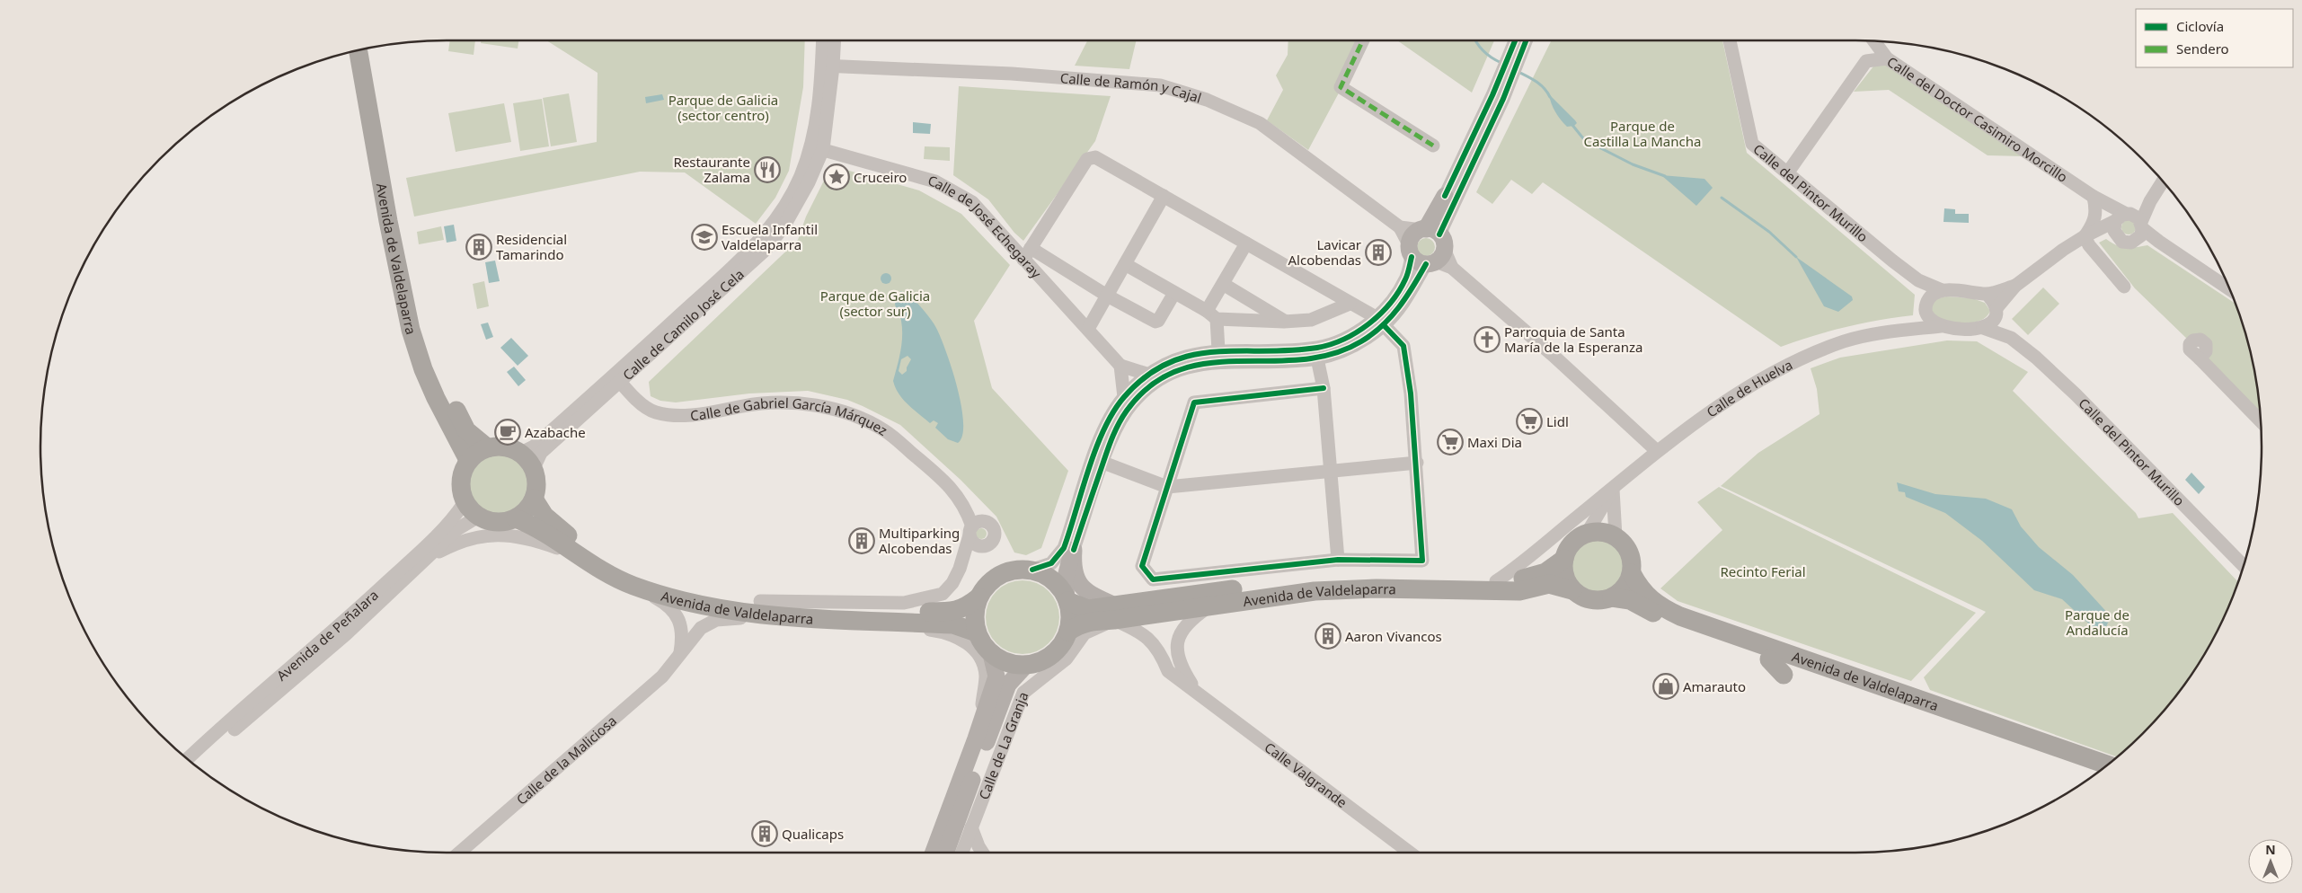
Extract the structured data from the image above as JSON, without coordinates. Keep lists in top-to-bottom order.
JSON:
{
  "streets": {
    "highway": ["Avenida de Valdelaparra"],
    "street": [
      "Calle de Ramón y Cajal",
      "Calle del Doctor Casimiro Morcillo",
      "Calle del Pintor Murillo",
      "Calle de José Echegaray",
      "Calle de Camilo José Cela",
      "Calle de Huelva",
      "Calle de Gabriel García Márquez",
      "Avenida de Peñalara",
      "Calle de La Granja",
      "Calle de la Maliciosa",
      "Calle Valgrande"
    ]
  },
  "crossings": [
    ["Calle de Ramón y Cajal", "Calle de Camilo José Cela"],
    ["Calle de Ramón y Cajal", "Calle de Huelva"],
    ["Calle del Pintor Murillo", "Calle de Huelva"],
    ["Calle de José Echegaray", "Calle de Camilo José Cela"],
    ["Avenida de Valdelaparra", "Calle de Camilo José Cela"],
    ["Avenida de Valdelaparra", "Calle de Huelva"],
    ["Avenida de Valdelaparra", "Calle de Gabriel García Márquez"],
    ["Avenida de Valdelaparra", "Avenida de Peñalara"],
    ["Avenida de Valdelaparra", "Calle de La Granja"],
    ["Avenida de Valdelaparra", "Calle de la Maliciosa"],
    ["Avenida de Valdelaparra", "Calle Valgrande"],
    ["Calle de Camilo José Cela", "Calle de Gabriel García Márquez"],
    ["Calle de Camilo José Cela", "Avenida de Peñalara"],
    ["Calle de La Granja", "Calle Valgrande"]
  ],
  "parks": [
    "Parque de Galicia (sector centro)",
    "Parque de Castilla La Mancha",
    "Parque de Galicia (sector sur)",
    "Recinto Ferial",
    "Parque de Andalucía"
  ],
  "places": {
    "restaurant": ["Restaurante Zalama"],
    "place": ["Cruceiro"],
    "school or university": ["Escuela Infantil Valdelaparra"],
    "building": [
      "Residencial Tamarindo",
      "Lavicar Alcobendas",
      "Multiparking Alcobendas",
      "Aaron Vivancos",
      "Qualicaps"
    ],
    "church": ["Parroquia de Santa María de la Esperanza"],
    "supermarket": ["Lidl", "Maxi Dia"],
    "cafe": ["Azabache"],
    "shop": ["Amarauto"]
  },
  "legend": ["Ciclovía", "Sendero"],
  "north": "top"
}
